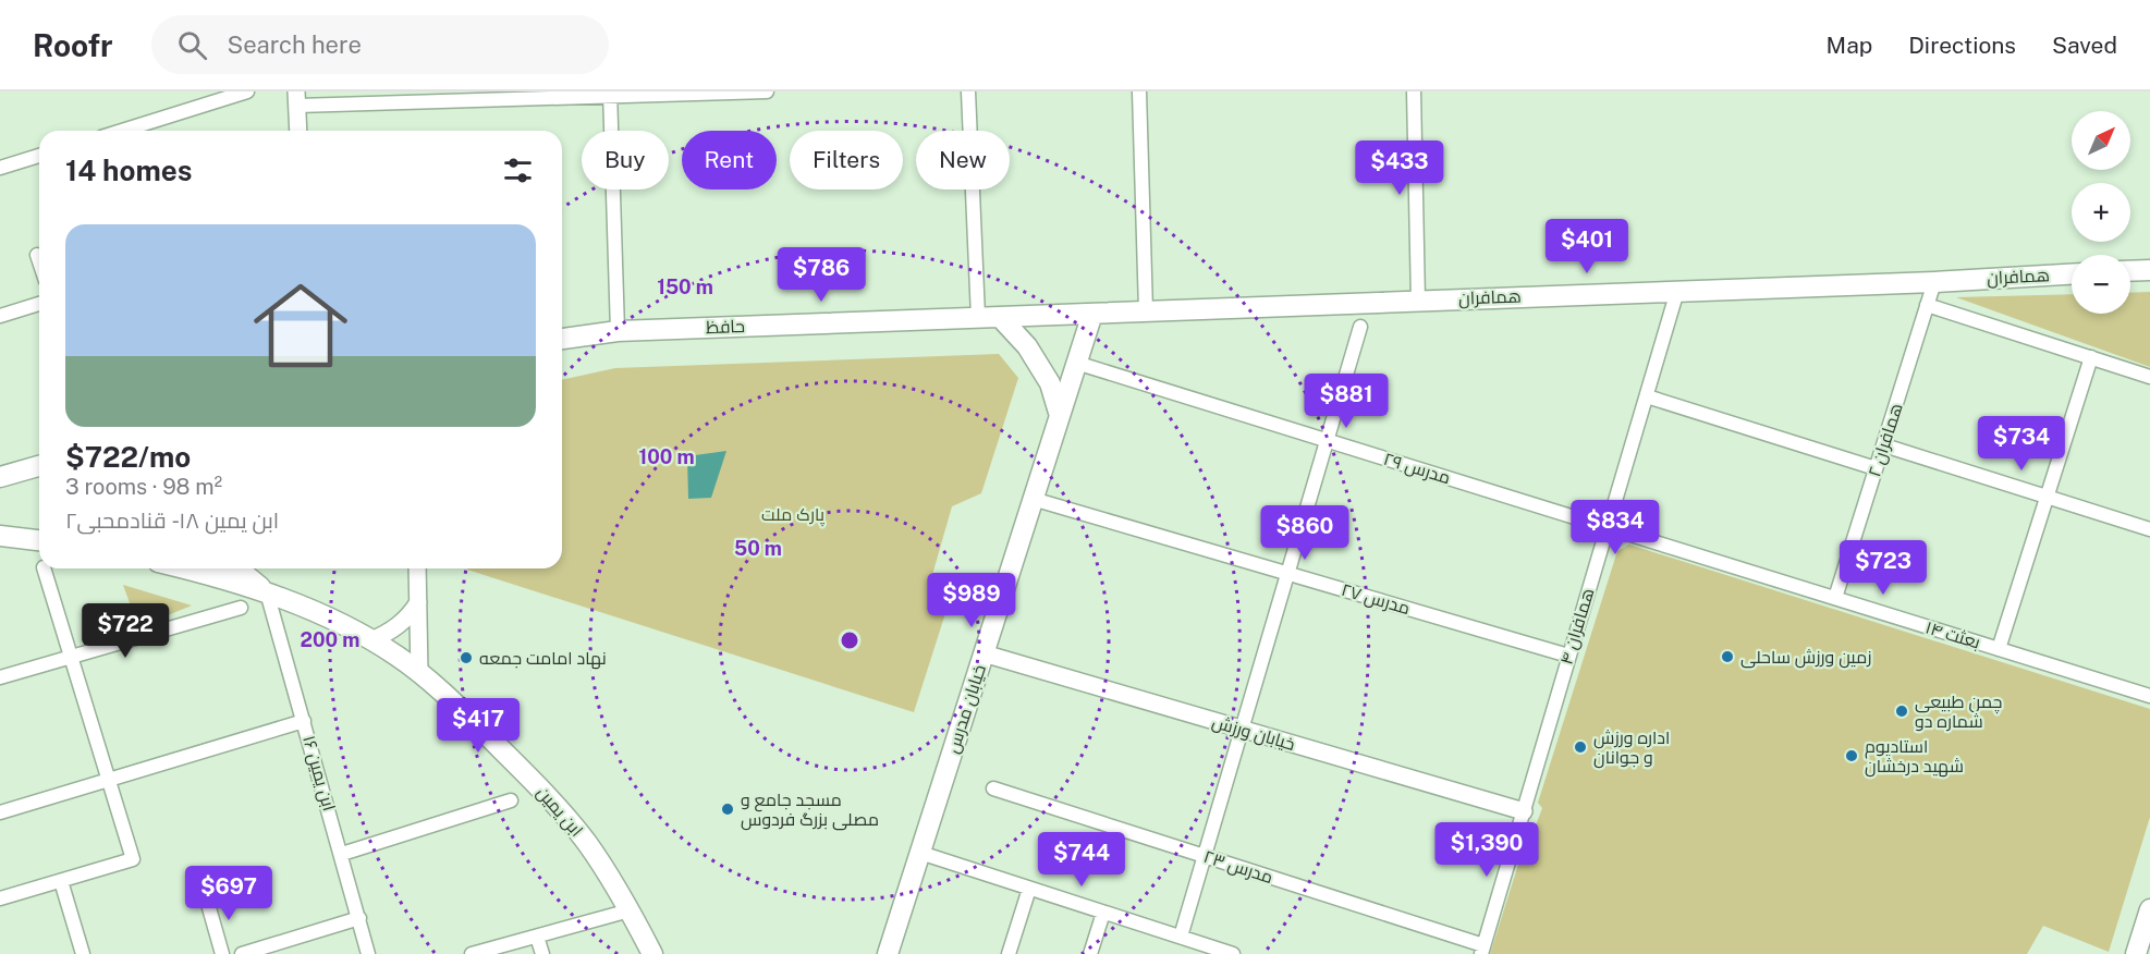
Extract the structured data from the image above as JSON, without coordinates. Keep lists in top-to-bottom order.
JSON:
{
  "streets": {
    "main road": [
      "همافران",
      "حافظ",
      "خیابان مدرس",
      "ابن یمین"
    ],
    "street": [
      "همافران ۲",
      "مدرس ۲۹",
      "مدرس ۲۷",
      "همافران ۴",
      "بعثت ۱۴",
      "خیابان ورزش",
      "ابن یمین ۱۶",
      "مدرس ۲۳"
    ]
  },
  "crossings": [
    ["همافران", "حافظ"],
    ["همافران", "همافران ۲"],
    ["همافران", "همافران ۴"],
    ["همافران", "خیابان مدرس"],
    ["حافظ", "خیابان مدرس"],
    ["همافران ۲", "بعثت ۱۴"],
    ["مدرس ۲۹", "همافران ۴"],
    ["مدرس ۲۹", "بعثت ۱۴"],
    ["مدرس ۲۹", "خیابان مدرس"],
    ["مدرس ۲۷", "همافران ۴"],
    ["مدرس ۲۷", "خیابان مدرس"],
    ["همافران ۴", "بعثت ۱۴"],
    ["همافران ۴", "خیابان ورزش"],
    ["همافران ۴", "مدرس ۲۳"],
    ["خیابان مدرس", "خیابان ورزش"],
    ["ابن یمین ۱۶", "ابن یمین"]
  ],
  "parks": ["پارک ملت"],
  "places": [
    "زمین ورزش ساحلی",
    "نهاد امامت جمعه",
    "چمن طبیعی شماره دو",
    "اداره ورزش و جوانان",
    "استادیوم شهید درخشان",
    "مسجد جامع و مصلی بزرگ فردوس"
  ],
  "north": "top right",
  "page": {
    "header": "Roofr",
    "search": "Search here",
    "nav": ["Map", "Directions", "Saved"],
    "map_buttons": ["+", "−"],
    "chip": [
      "Buy",
      "Rent",
      "Filters",
      "New"
    ],
    "heading": "14 homes",
    "price": [
      "$433",
      "$401",
      "$786",
      "$881",
      "$734",
      "$834",
      "$860",
      "$723",
      "$989",
      "$722",
      "$417",
      "$1,390",
      "$744",
      "$697"
    ],
    "list": [
      {
        "name": "$722/mo",
        "note": "3 rooms · 98 m² · ابن یمین ۱۸ - قنادمحبی۲"
      }
    ]
  },
  "rings": [
    "150 m",
    "100 m",
    "50 m",
    "200 m"
  ]
}
